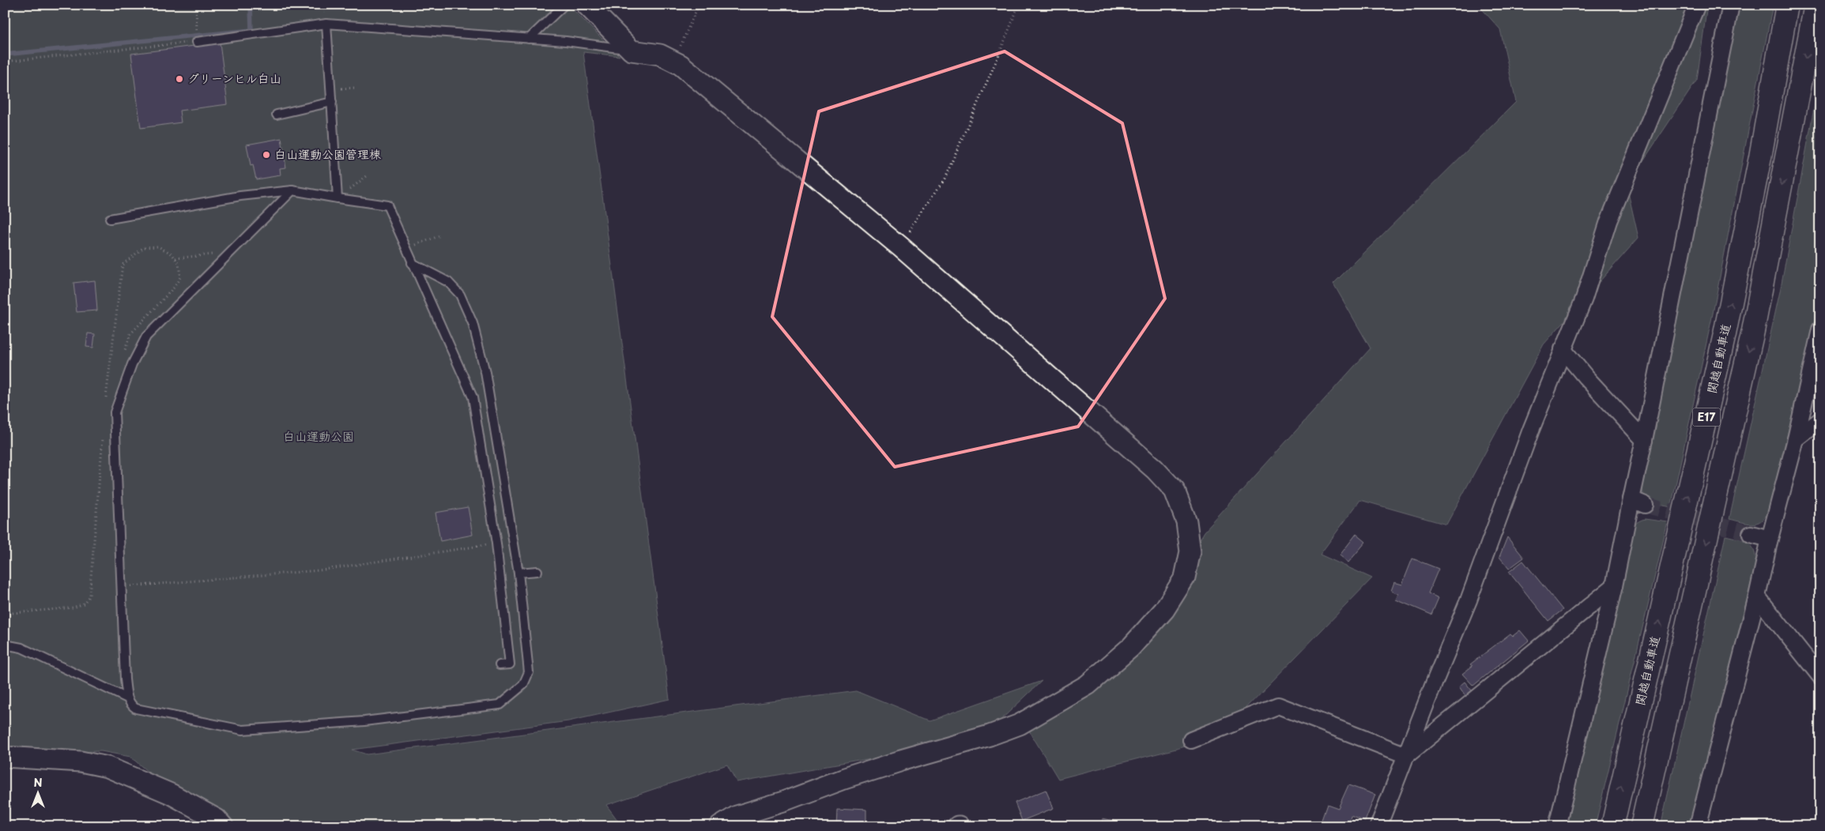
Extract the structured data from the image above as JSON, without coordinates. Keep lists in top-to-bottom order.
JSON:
{
  "streets": {
    "highway": ["関越自動車道", "E17"]
  },
  "parks": ["白山運動公園"],
  "places": ["グリーンヒル白山", "白山運動公園管理棟"],
  "north": "top"
}
